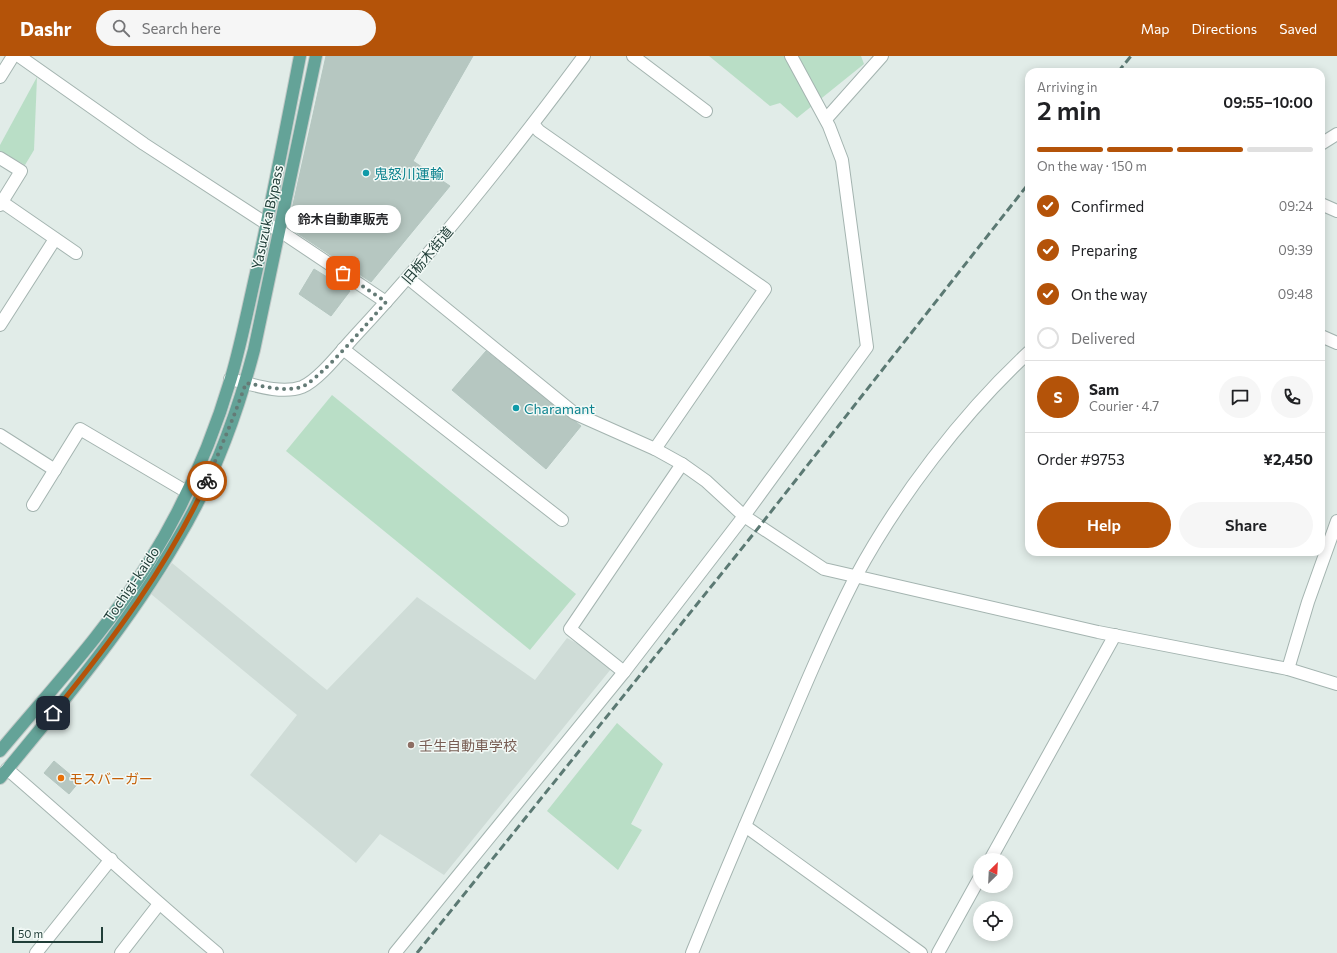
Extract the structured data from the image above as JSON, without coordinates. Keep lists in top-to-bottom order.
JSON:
{
  "streets": {
    "main road": ["Yasuzuka Bypass", "Tochigi-kaido"],
    "street": ["旧栃木街道"]
  },
  "crossings": [
    ["Yasuzuka Bypass", "旧栃木街道"],
    ["Yasuzuka Bypass", "Tochigi-kaido"],
    ["旧栃木街道", "Tochigi-kaido"]
  ],
  "places": [
    "鬼怒川運輸",
    "鈴木自動車販売",
    "Charamant",
    "壬生自動車学校",
    "モスバーガー"
  ],
  "scale_bar": "50 m",
  "north": "top right",
  "page": {
    "header": "Dashr",
    "search": "Search here",
    "nav": ["Map", "Directions", "Saved"],
    "heading": ["2 min", "Arriving in", "09:55–10:00"],
    "panel": [
      "Sam",
      "Courier · 4.7",
      "Order #9753",
      "¥2,450"
    ],
    "bar": "On the way · 150 m",
    "list": [
      ["Confirmed", "09:24"],
      ["Preparing", "09:39"],
      ["On the way", "09:48"],
      "Delivered"
    ],
    "bubble": "鈴木自動車販売",
    "round": "S",
    "buttons": ["Help", "Share"],
    "scale": "50 m"
  }
}
